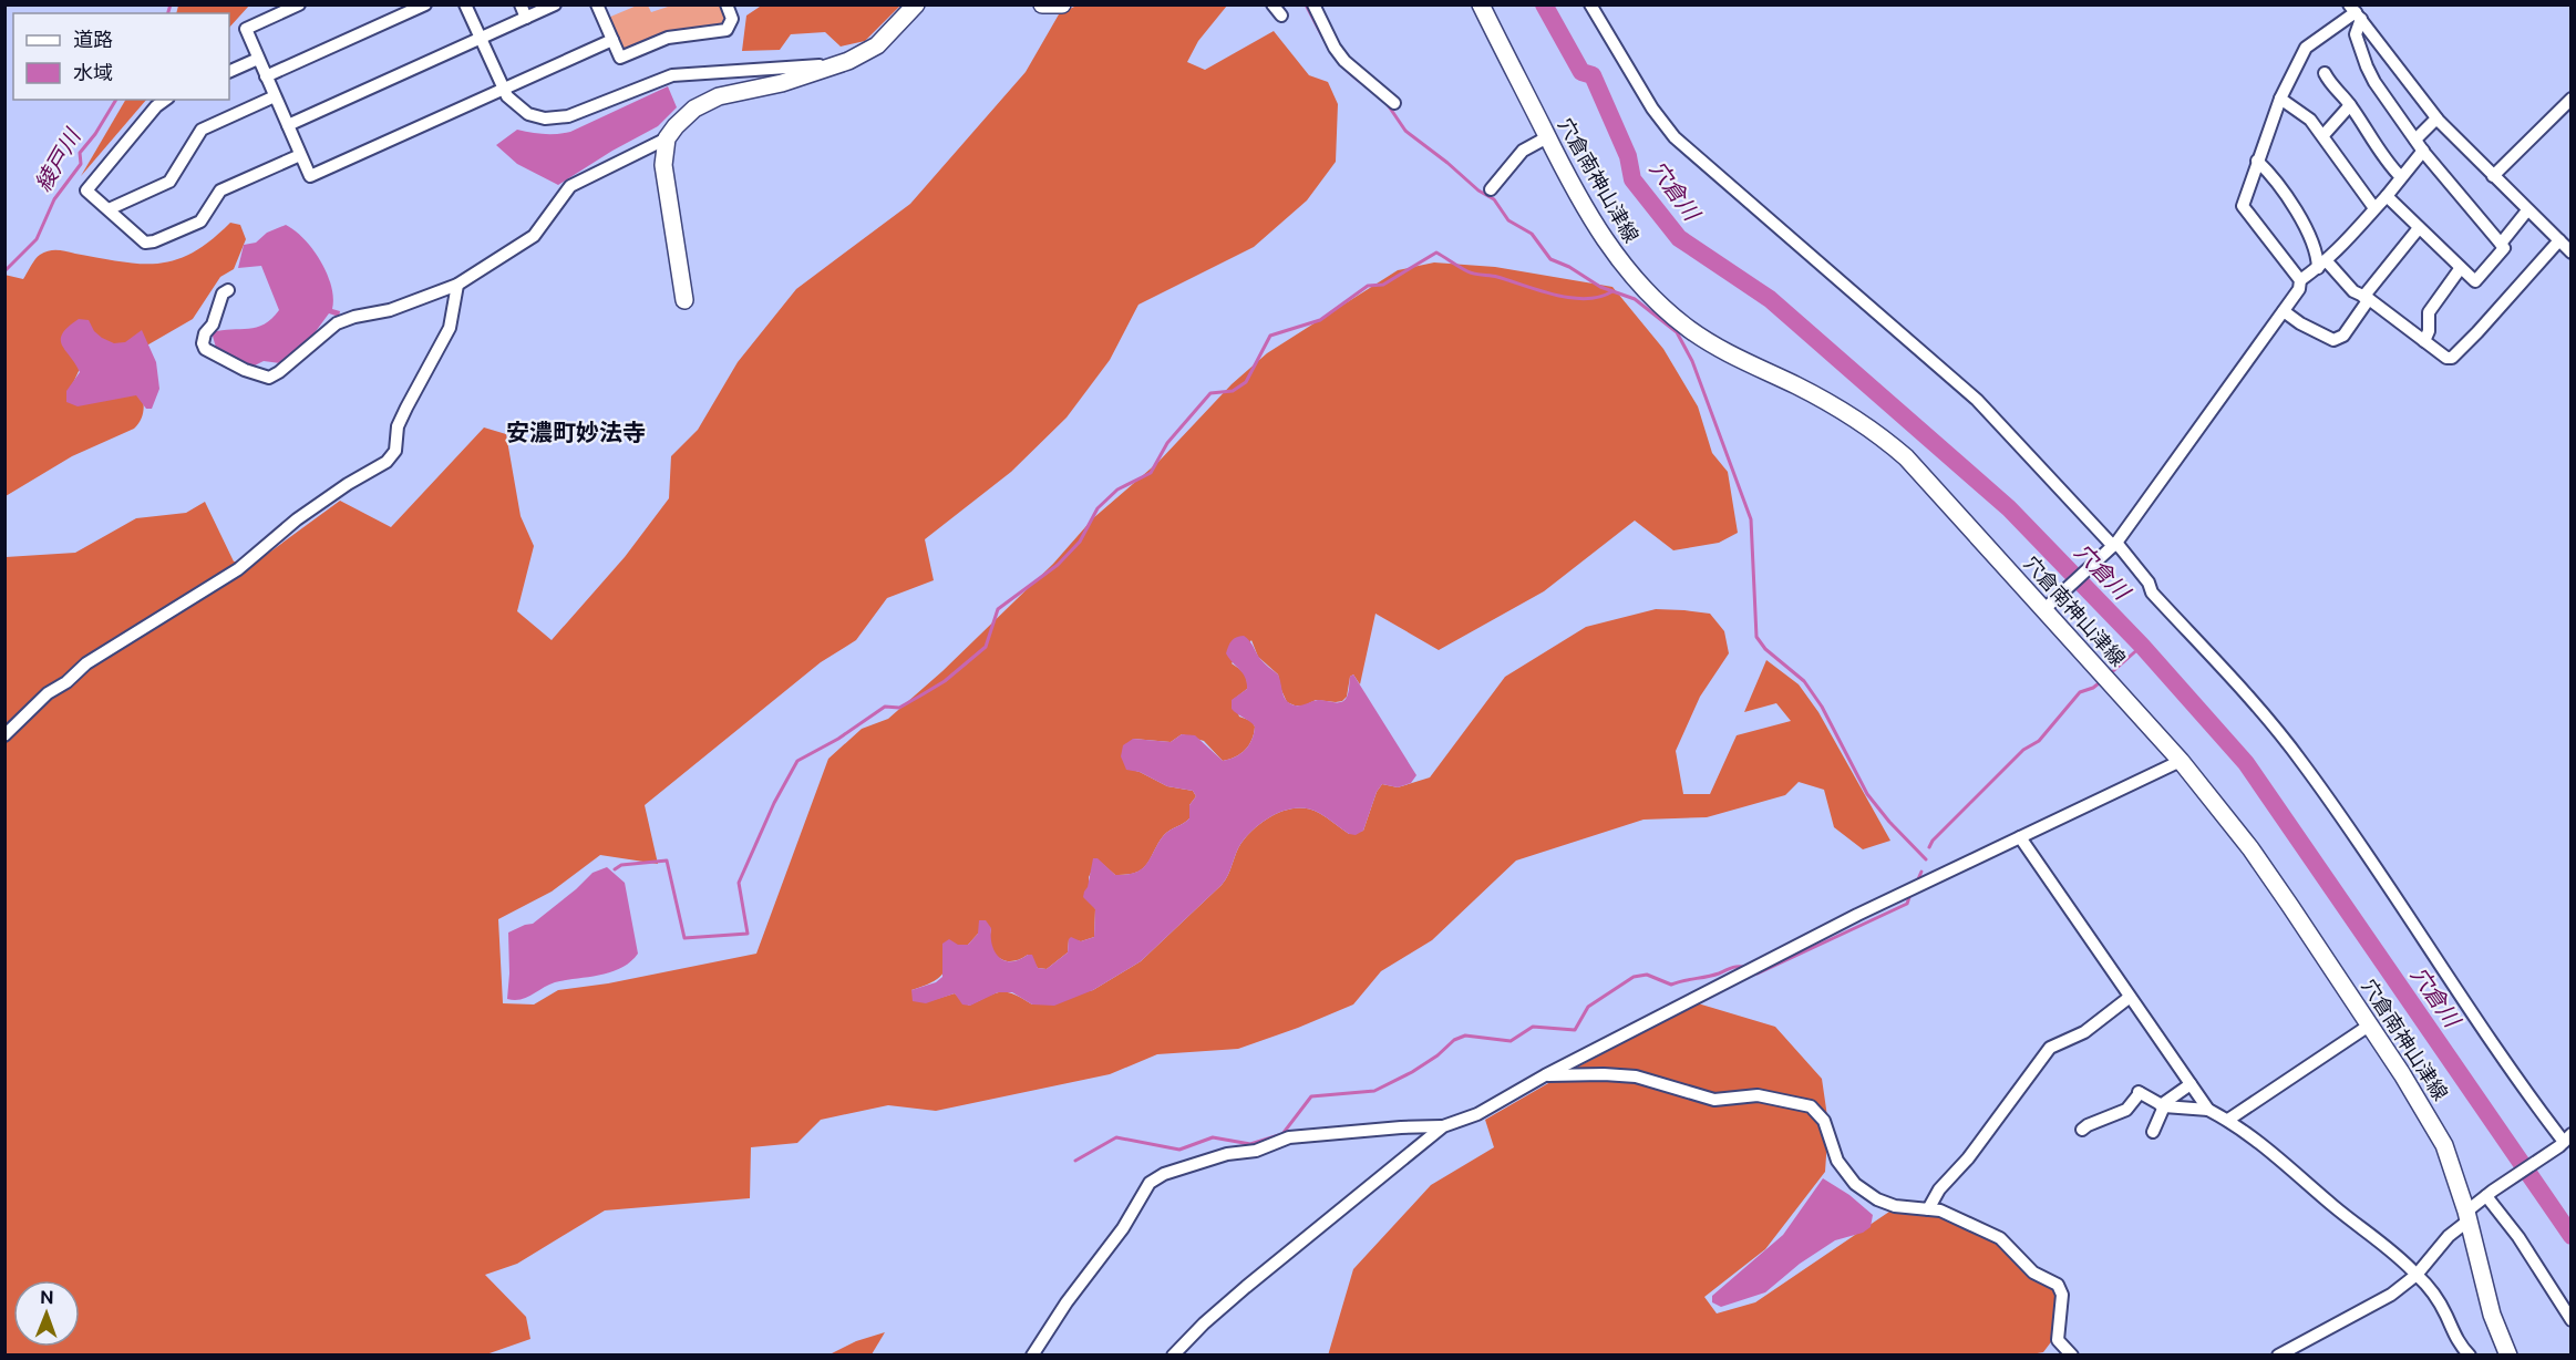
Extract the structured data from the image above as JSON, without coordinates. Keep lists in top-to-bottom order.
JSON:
{
  "streets": {
    "main road": ["穴倉南神山津線"]
  },
  "districts": ["安濃町妙法寺"],
  "water": ["綾戸川", "穴倉川"],
  "legend": ["道路", "水域"],
  "north": "top"
}
